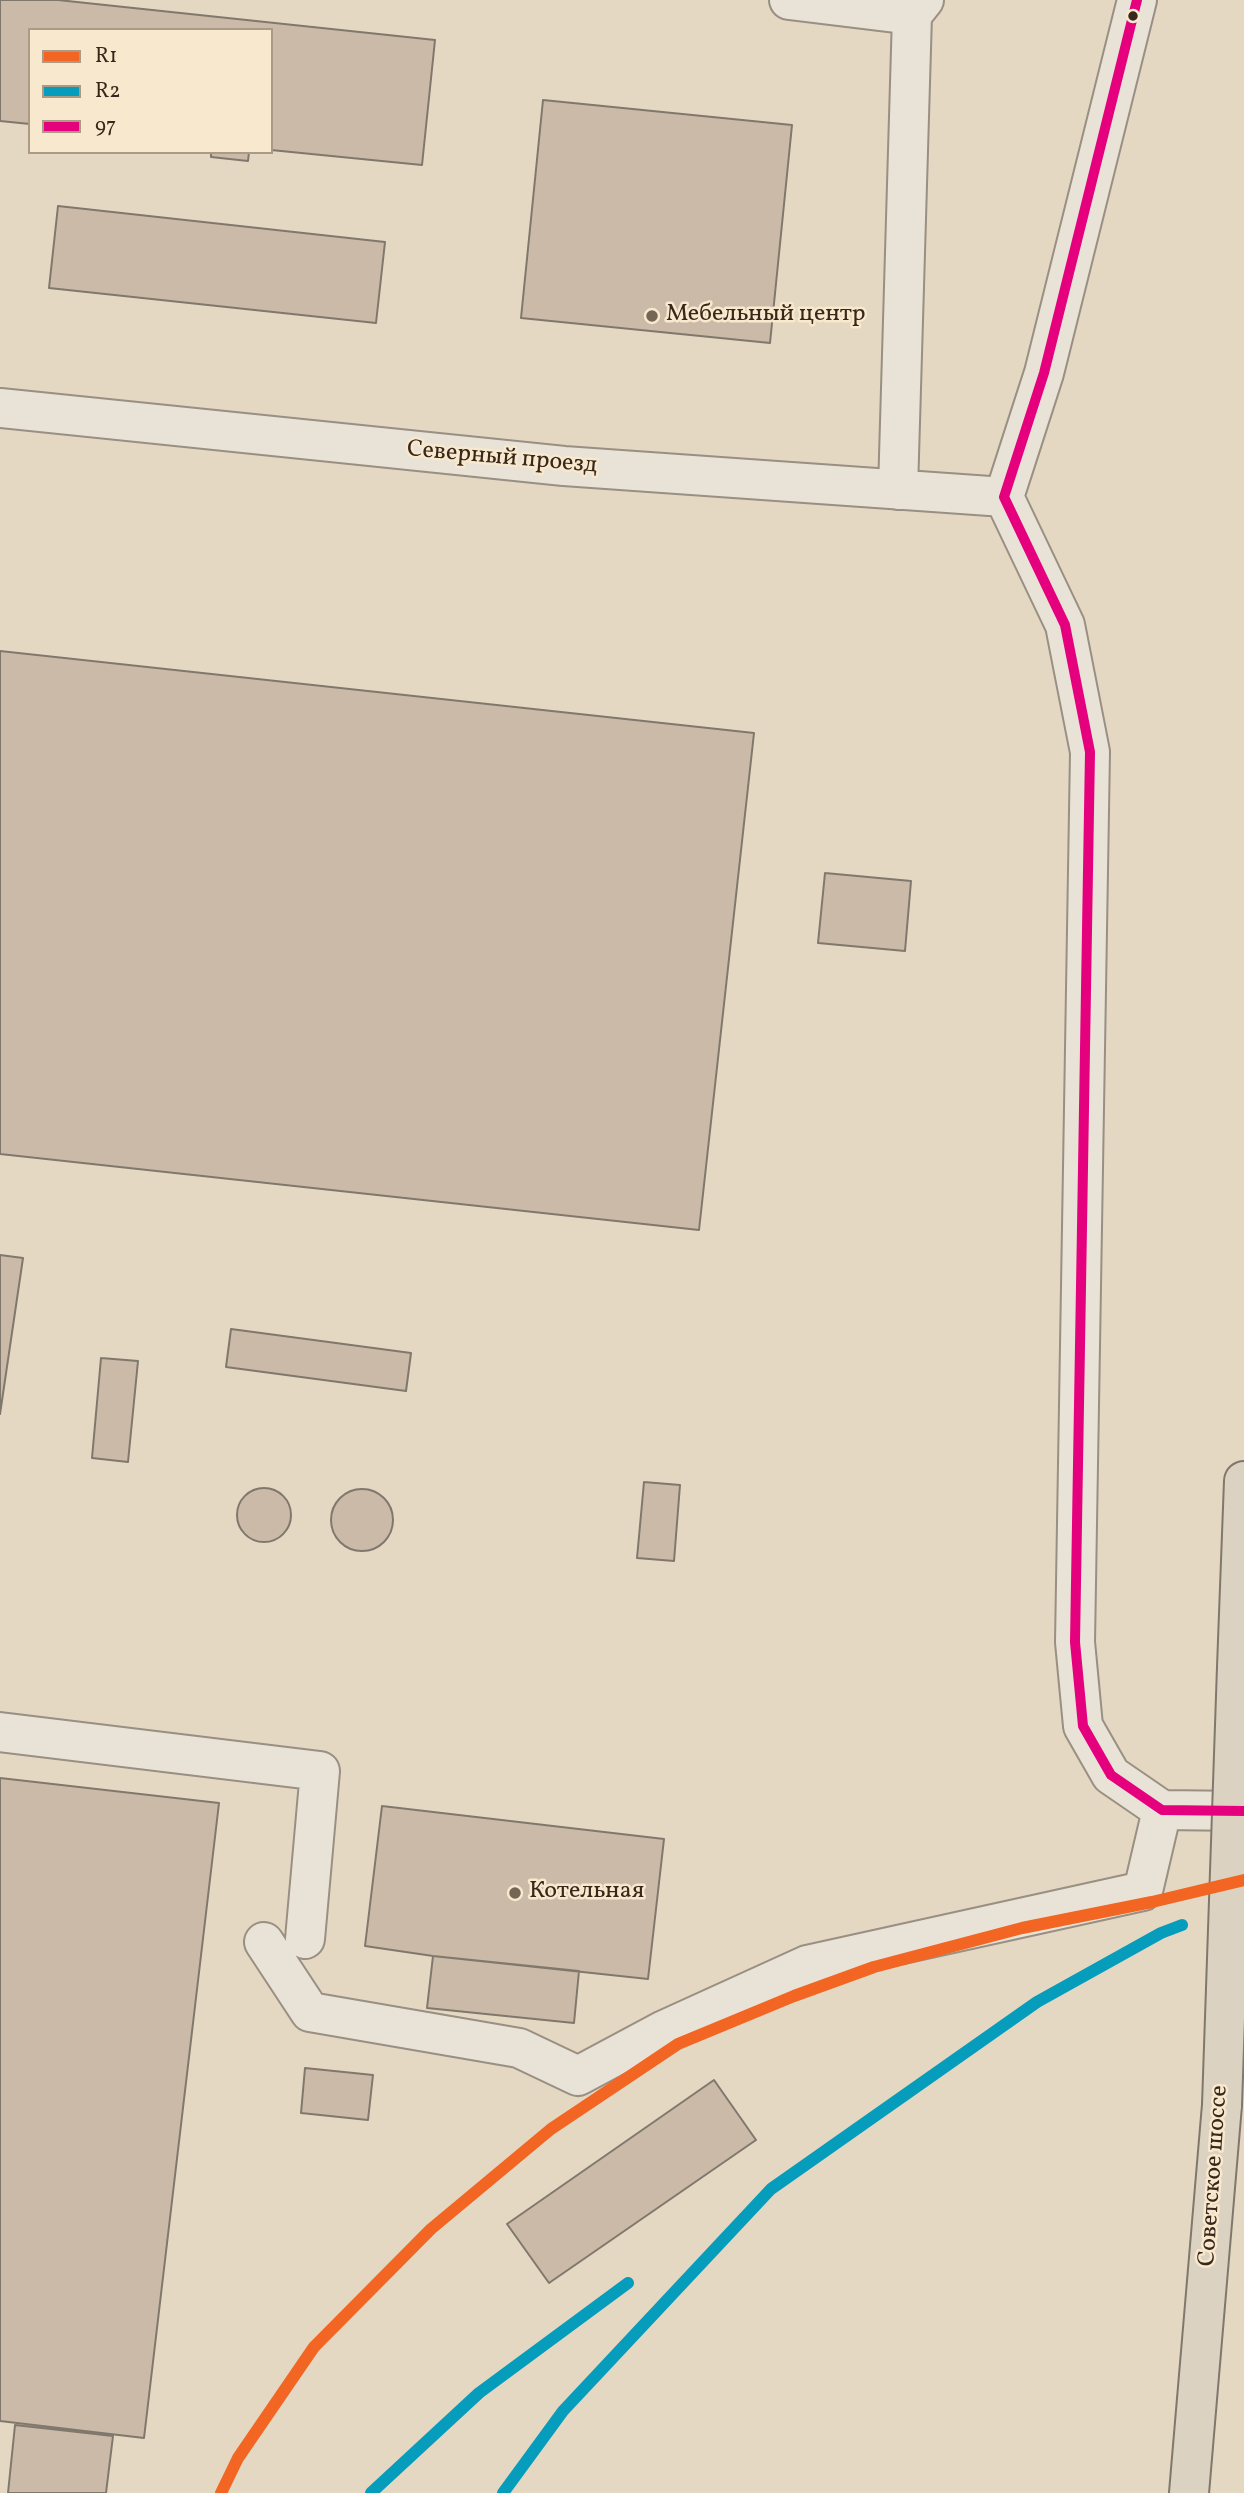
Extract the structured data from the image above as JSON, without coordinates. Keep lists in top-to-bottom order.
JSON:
{
  "streets": {
    "main road": ["Советское шоссе"],
    "street": ["Северный проезд"]
  },
  "places": ["Мебельный центр", "Котельная"],
  "lines": ["transit line 97", "transit line R1", "transit line R2"],
  "legend": ["R1", "R2", "97"]
}
